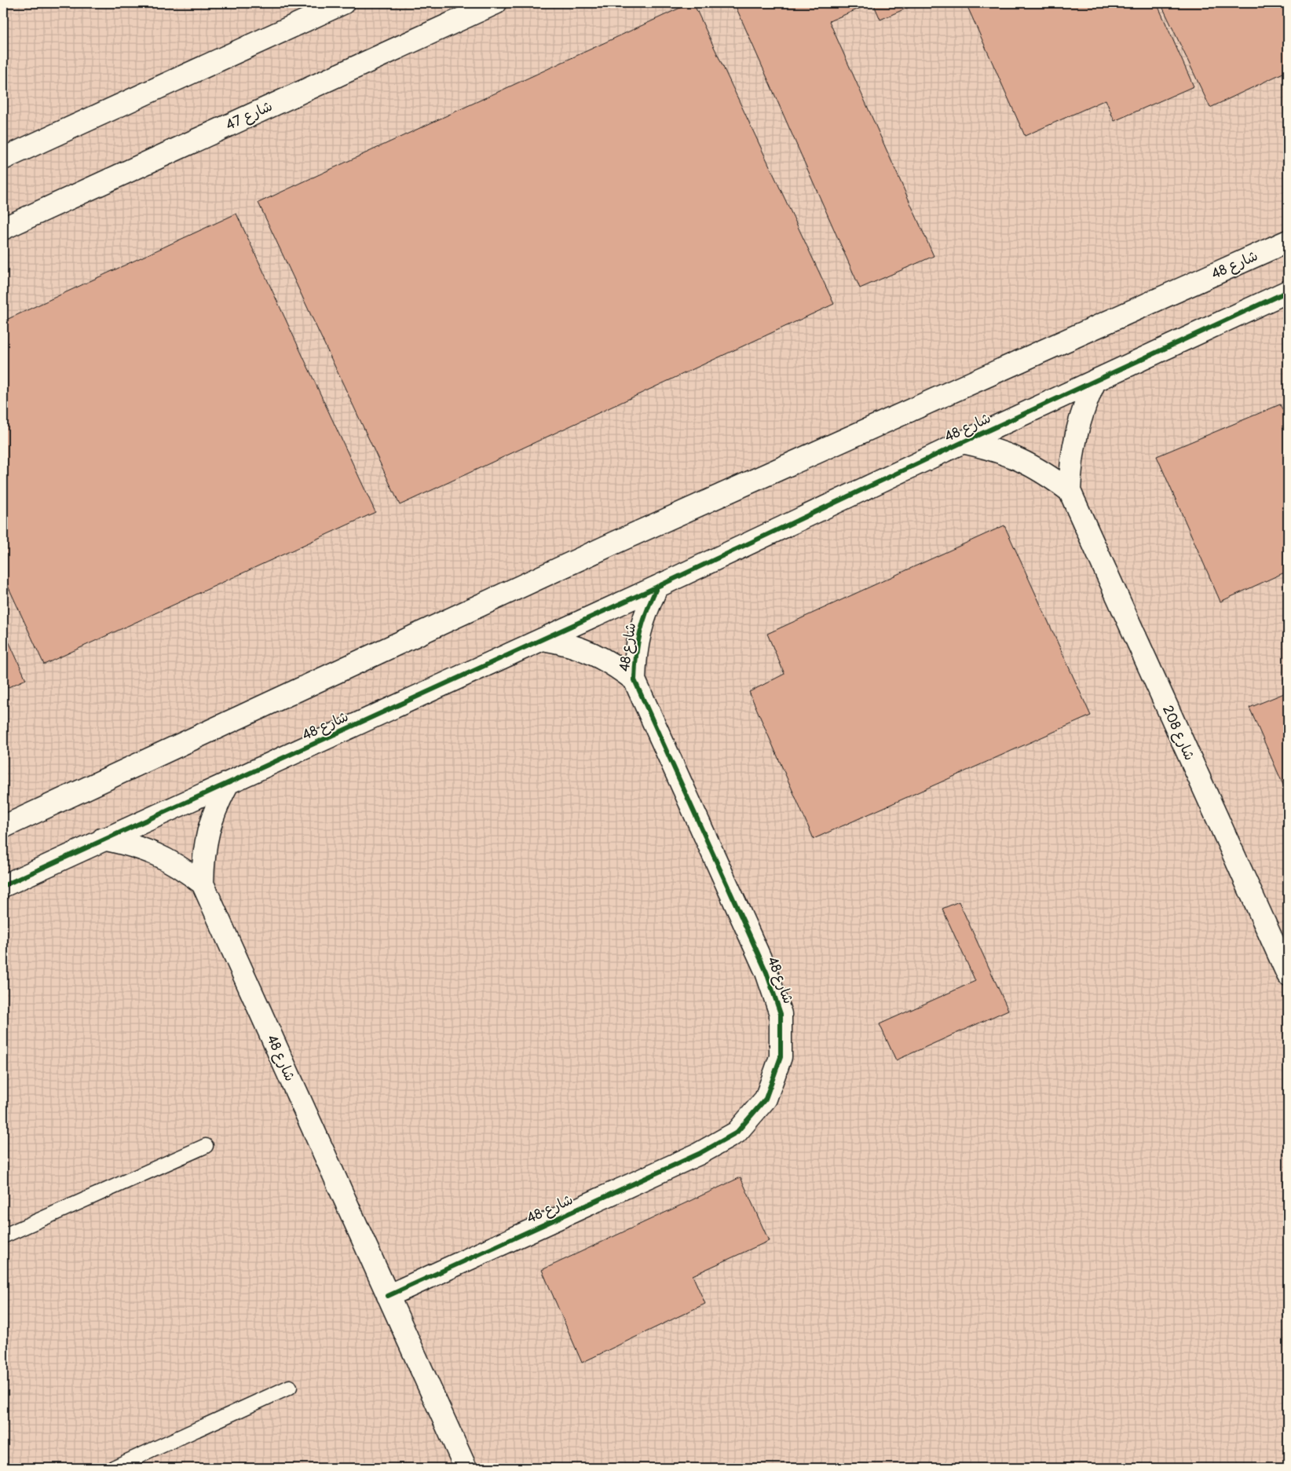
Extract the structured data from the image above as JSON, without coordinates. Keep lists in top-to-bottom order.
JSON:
{
  "streets": {
    "street": ["شارع 47", "شارع 48", "شارع 208"]
  },
  "crossings": [
    ["شارع 48", "شارع 208"]
  ]
}
